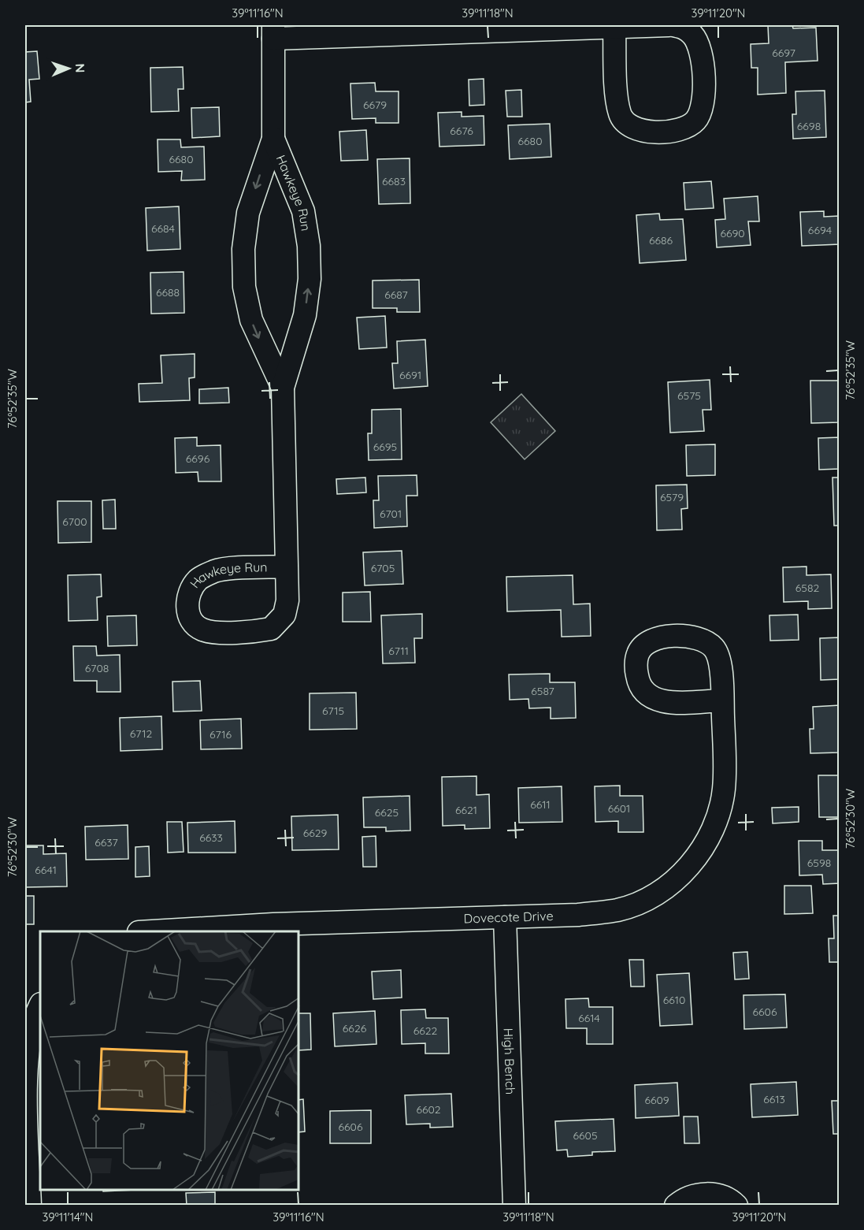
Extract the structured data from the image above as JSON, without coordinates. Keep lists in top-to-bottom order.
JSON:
{
  "streets": {
    "street": ["Hawkeye Run", "Dovecote Drive", "High Bench"]
  },
  "crossings": [
    ["Dovecote Drive", "High Bench"]
  ],
  "house_numbers": [
    "6697",
    "6679",
    "6698",
    "6676",
    "6680",
    "6680",
    "6683",
    "6684",
    "6694",
    "6690",
    "6686",
    "6688",
    "6687",
    "6691",
    "6575",
    "6695",
    "6696",
    "6579",
    "6701",
    "6700",
    "6705",
    "6582",
    "6711",
    "6708",
    "6587",
    "6715",
    "6712",
    "6716",
    "6611",
    "6601",
    "6621",
    "6625",
    "6629",
    "6633",
    "6637",
    "6598",
    "6641",
    "6610",
    "6606",
    "6614",
    "6626",
    "6622",
    "6613",
    "6609",
    "6602",
    "6606",
    "6605"
  ],
  "north": "right",
  "coordinates": [
    "39°11'16\"N",
    "39°11'18\"N",
    "39°11'20\"N",
    "76°52'35\"W",
    "76°52'30\"W",
    "39°11'14\"N"
  ]
}
